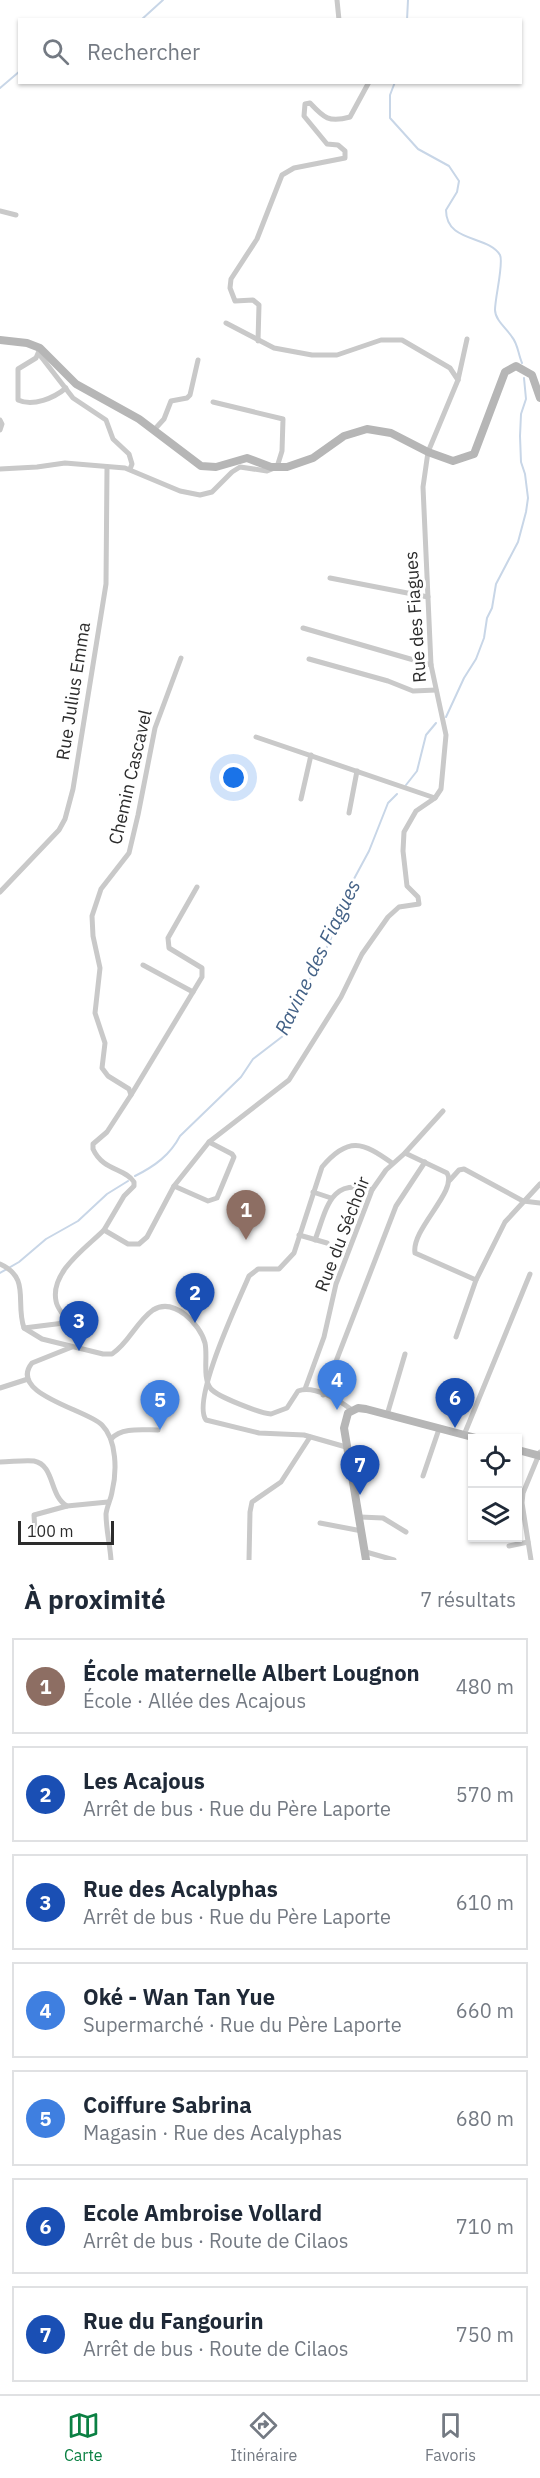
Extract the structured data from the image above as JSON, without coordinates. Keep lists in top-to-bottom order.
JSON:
{
  "streets": {
    "street": [
      "Rue des Fiagues",
      "Rue Julius Emma",
      "Chemin Cascavel",
      "Rue du Séchoir"
    ]
  },
  "water": ["Ravine des Fiagues"],
  "scale_bar": "100 m",
  "page": {
    "search": "Rechercher",
    "pins": [
      "1",
      "2",
      "3",
      "4",
      "6",
      "5",
      "7"
    ],
    "scale": "100 m",
    "heading": ["À proximité", "7 résultats"],
    "list": [
      {
        "mark": "1",
        "name": "École maternelle Albert Lougnon",
        "note": "École · Allée des Acajous",
        "value": "480 m"
      },
      {
        "mark": "2",
        "name": "Les Acajous",
        "note": "Arrêt de bus · Rue du Père Laporte",
        "value": "570 m"
      },
      {
        "mark": "3",
        "name": "Rue des Acalyphas",
        "note": "Arrêt de bus · Rue du Père Laporte",
        "value": "610 m"
      },
      {
        "mark": "4",
        "name": "Oké - Wan Tan Yue",
        "note": "Supermarché · Rue du Père Laporte",
        "value": "660 m"
      },
      {
        "mark": "5",
        "name": "Coiffure Sabrina",
        "note": "Magasin · Rue des Acalyphas",
        "value": "680 m"
      },
      {
        "mark": "6",
        "name": "Ecole Ambroise Vollard",
        "note": "Arrêt de bus · Route de Cilaos",
        "value": "710 m"
      },
      {
        "mark": "7",
        "name": "Rue du Fangourin",
        "note": "Arrêt de bus · Route de Cilaos",
        "value": "750 m"
      }
    ],
    "nav": ["Carte", "Itinéraire", "Favoris"]
  }
}
